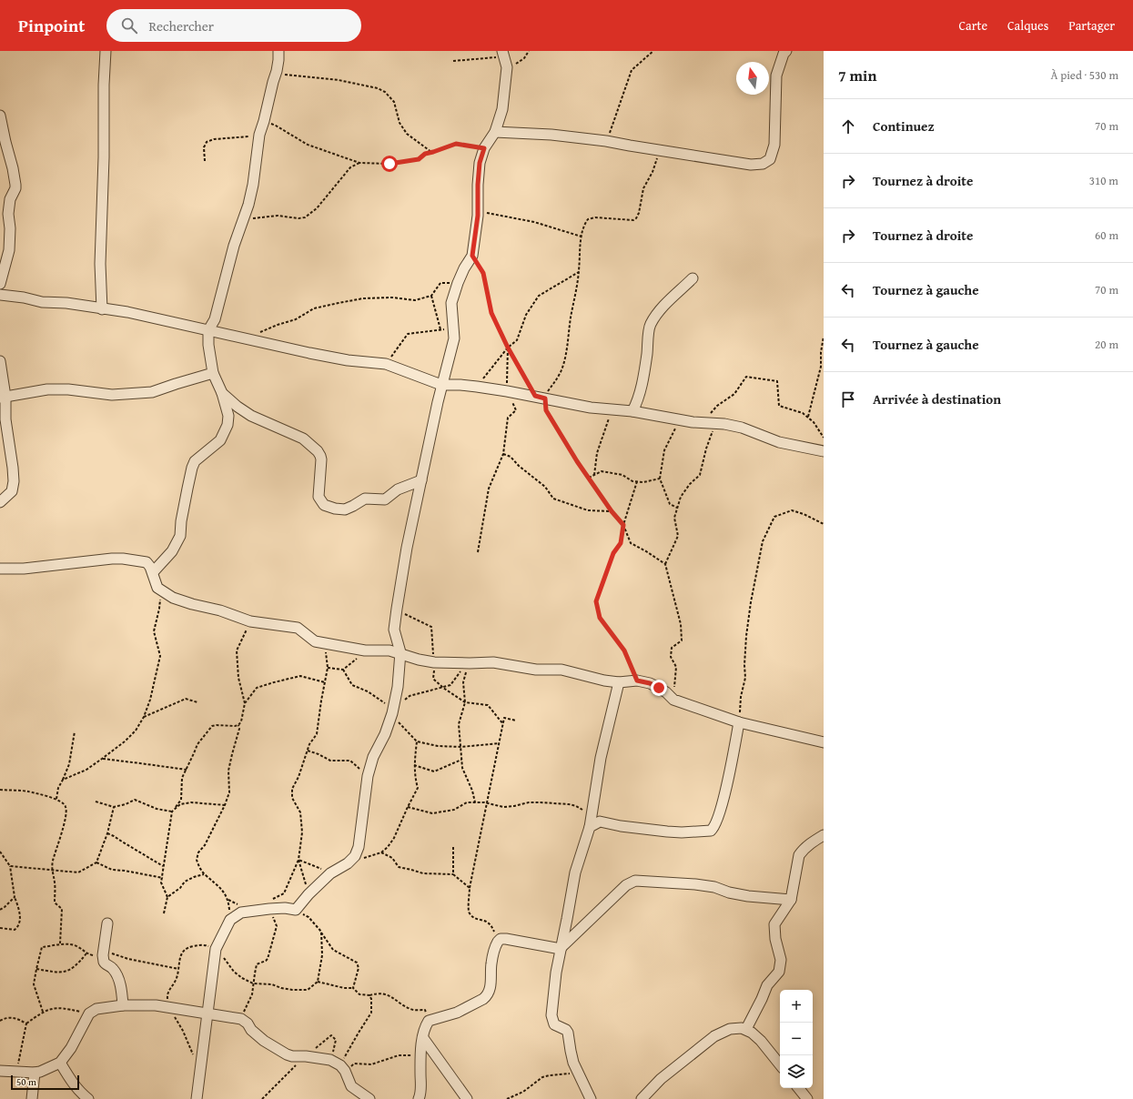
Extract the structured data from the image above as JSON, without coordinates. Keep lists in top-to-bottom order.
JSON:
{
  "scale_bar": "50 m",
  "north": "top",
  "page": {
    "header": "Pinpoint",
    "search": "Rechercher",
    "nav": ["Carte", "Calques", "Partager"],
    "heading": ["7 min", "À pied · 530 m"],
    "list": [
      ["Continuez", "70 m"],
      ["Tournez à droite", "310 m"],
      ["Tournez à droite", "60 m"],
      ["Tournez à gauche", "70 m"],
      ["Tournez à gauche", "20 m"],
      "Arrivée à destination"
    ],
    "map_buttons": ["+", "−"],
    "scale": "50 m"
  }
}
